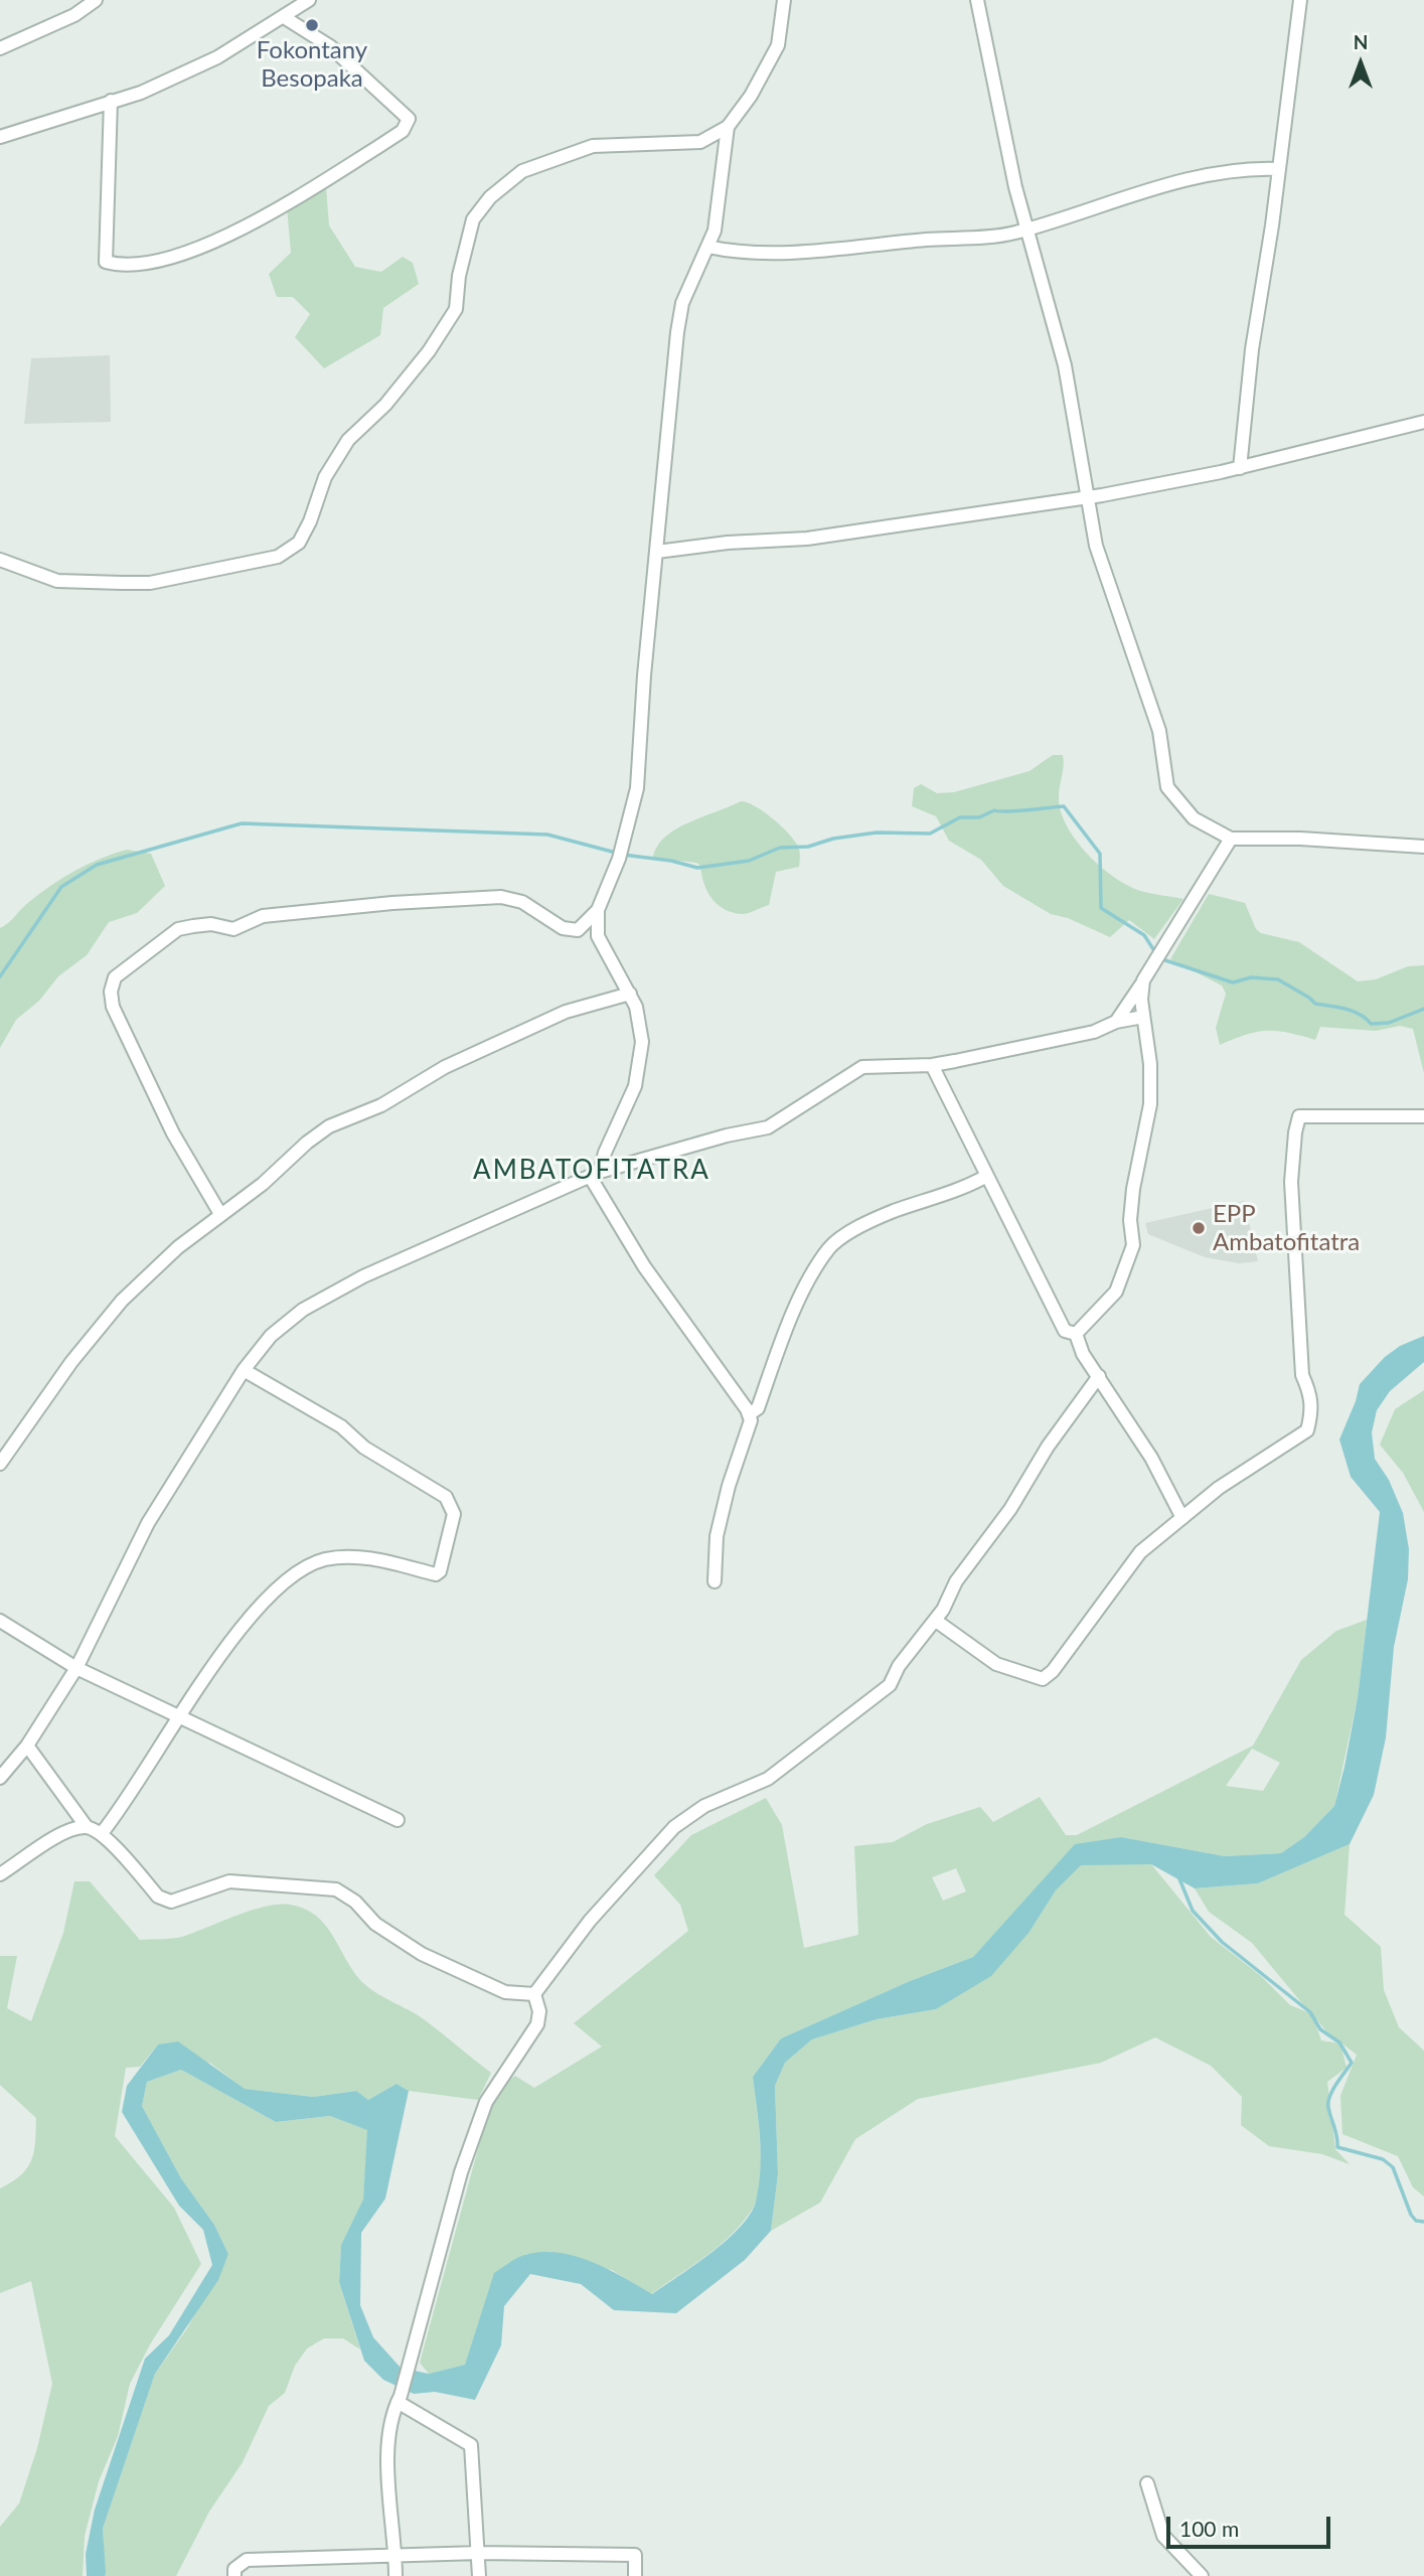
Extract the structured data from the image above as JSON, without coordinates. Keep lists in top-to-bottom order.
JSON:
{
  "districts": ["AMBATOFITATRA"],
  "places": ["Fokontany Besopaka", "EPP Ambatofitatra"],
  "scale_bar": "100 m",
  "north": "top"
}
